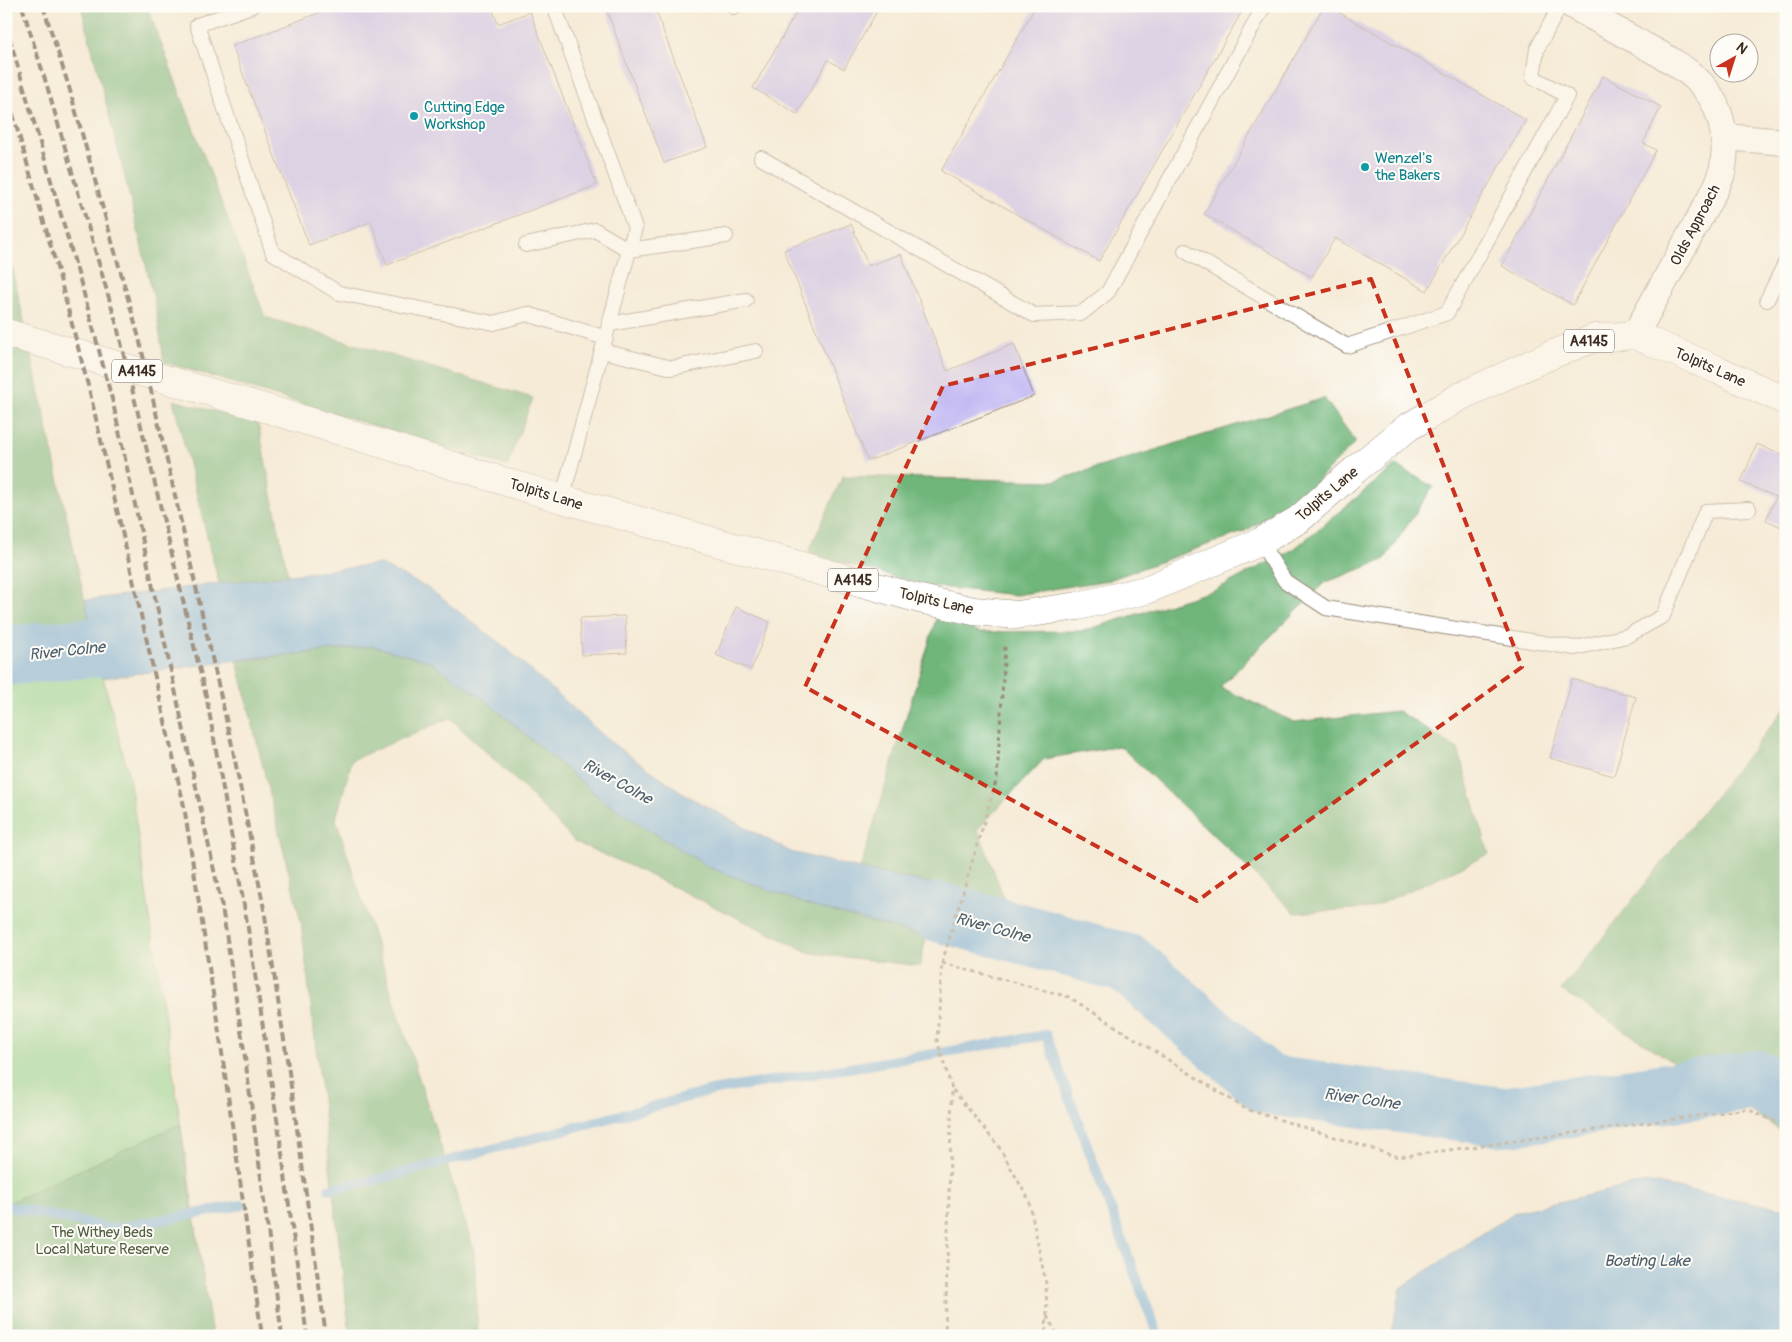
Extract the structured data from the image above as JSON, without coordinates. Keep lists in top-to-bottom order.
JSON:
{
  "streets": {
    "main road": ["A4145", "Tolpits Lane"],
    "street": ["Olds Approach"]
  },
  "crossings": [
    ["Olds Approach", "Tolpits Lane"]
  ],
  "water": ["River Colne", "Boating Lake"],
  "parks": ["The Withey Beds Local Nature Reserve"],
  "places": ["Cutting Edge Workshop", "Wenzel's the Bakers"],
  "north": "top right"
}
